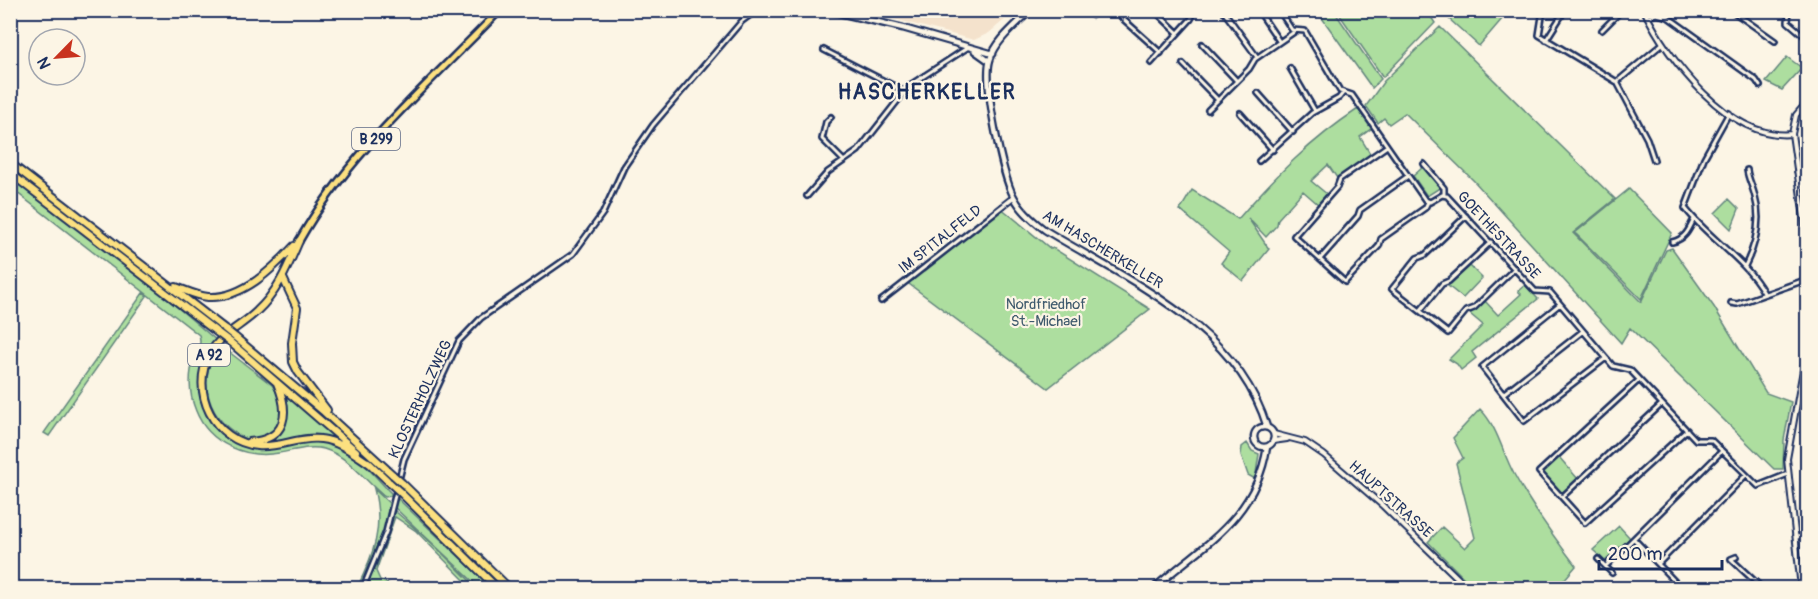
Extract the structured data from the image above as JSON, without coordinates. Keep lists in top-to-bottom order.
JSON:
{
  "streets": {
    "highway": ["A 92"],
    "main road": ["B 299", "AM HASCHERKELLER"],
    "street": [
      "GOETHESTRASSE",
      "IM SPITALFELD",
      "KLOSTERHOLZWEG",
      "HAUPTSTRASSE"
    ]
  },
  "crossings": [
    ["B 299", "A 92"],
    ["IM SPITALFELD", "AM HASCHERKELLER"],
    ["AM HASCHERKELLER", "HAUPTSTRASSE"]
  ],
  "districts": ["HASCHERKELLER"],
  "parks": ["Nordfriedhof St.-Michael"],
  "scale_bar": "200 m",
  "north": "bottom left"
}
